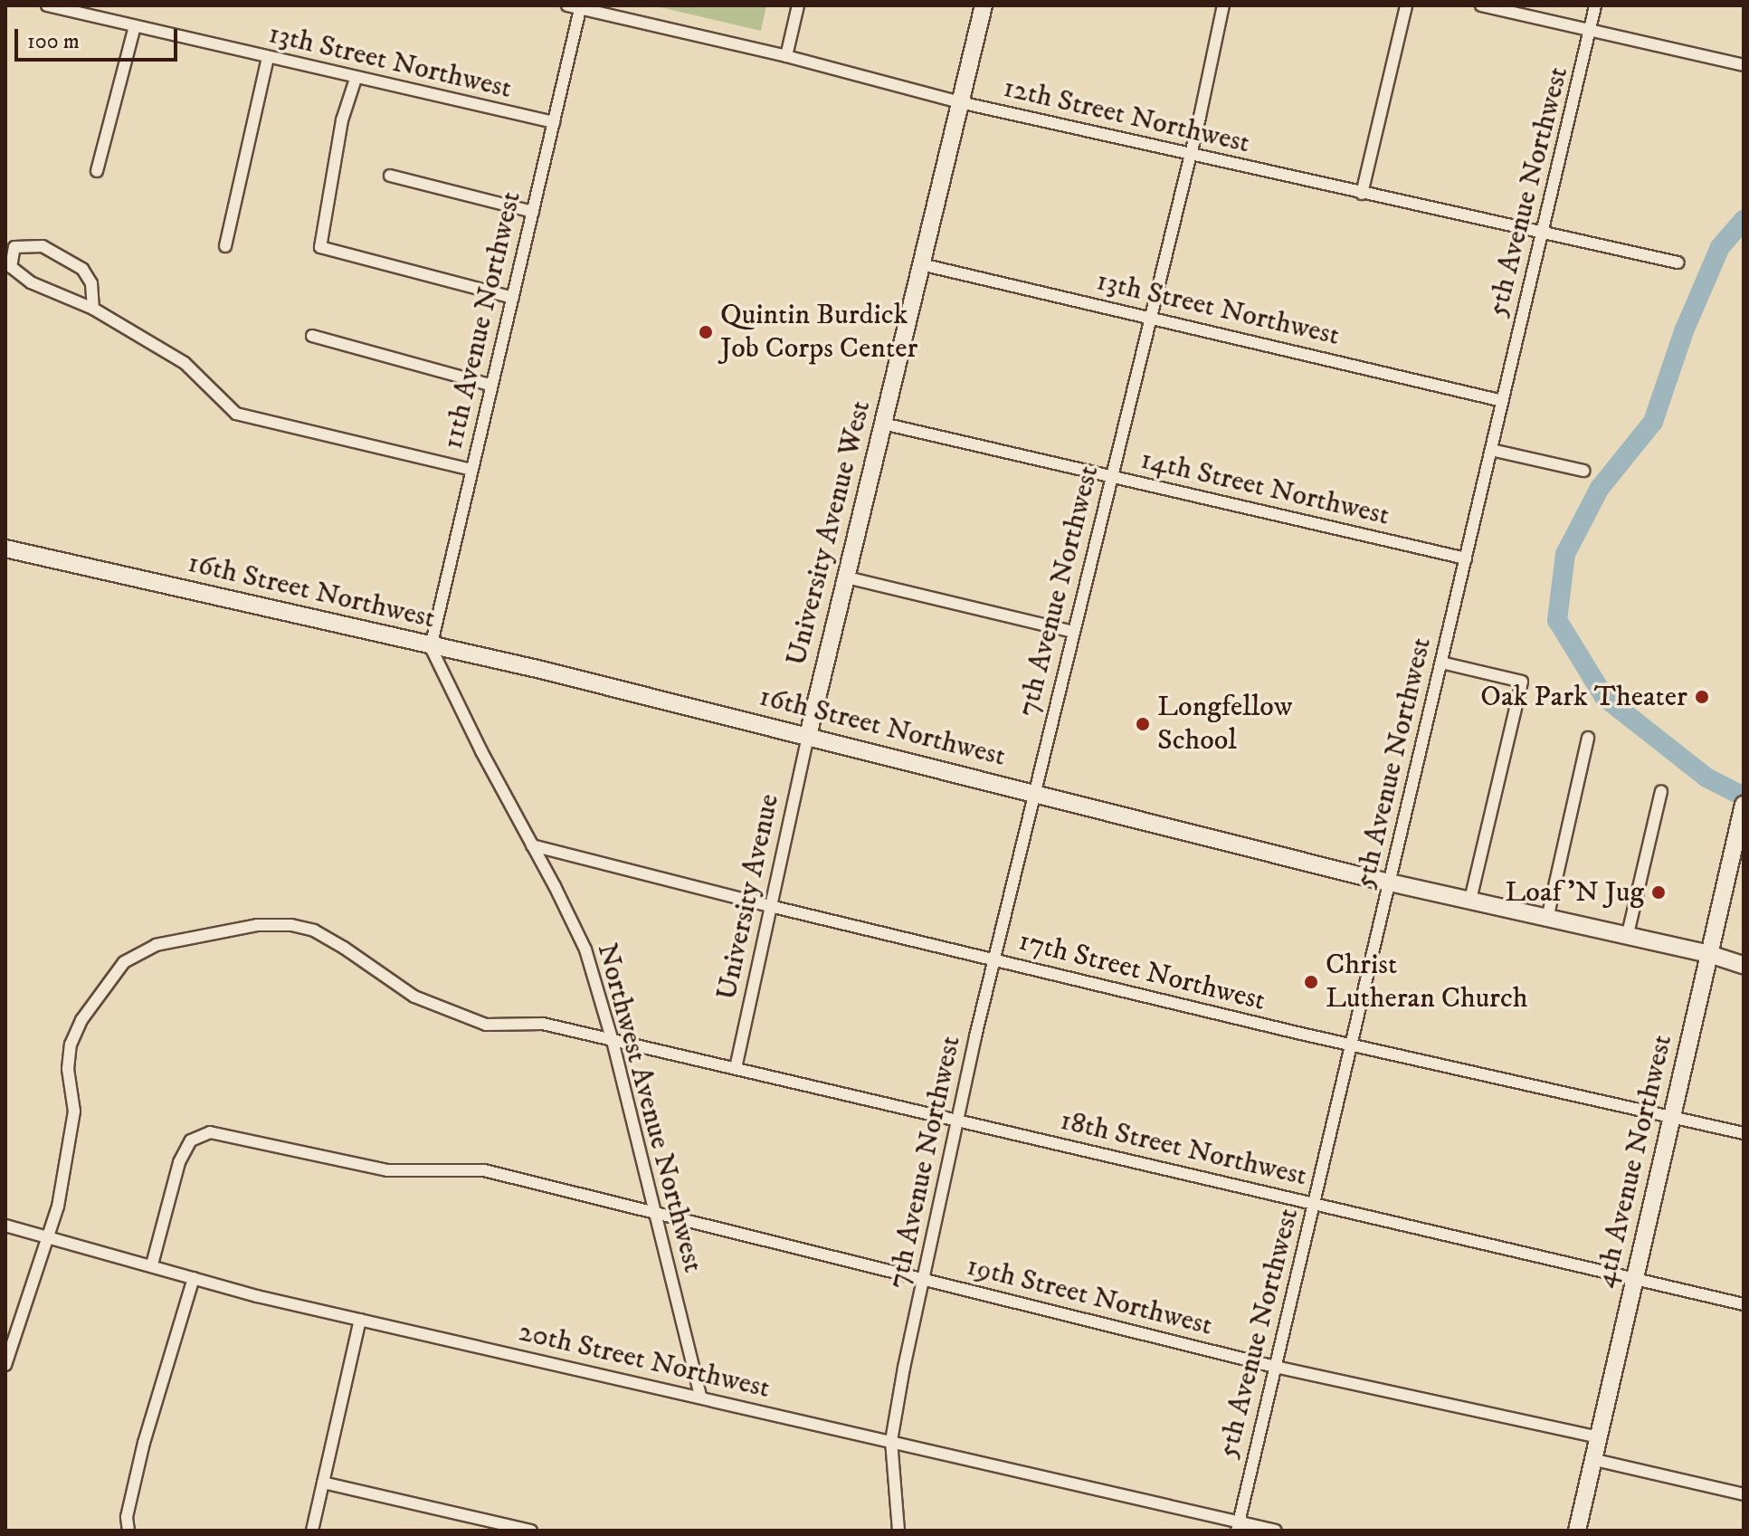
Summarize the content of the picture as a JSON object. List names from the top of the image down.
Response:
{
  "streets": {
    "street": [
      "13th Street Northwest",
      "12th Street Northwest",
      "5th Avenue Northwest",
      "11th Avenue Northwest",
      "14th Street Northwest",
      "University Avenue West",
      "16th Street Northwest",
      "7th Avenue Northwest",
      "University Avenue",
      "17th Street Northwest",
      "Northwest Avenue Northwest",
      "18th Street Northwest",
      "4th Avenue Northwest",
      "19th Street Northwest",
      "20th Street Northwest"
    ]
  },
  "crossings": [
    ["13th Street Northwest", "5th Avenue Northwest"],
    ["13th Street Northwest", "11th Avenue Northwest"],
    ["13th Street Northwest", "University Avenue West"],
    ["13th Street Northwest", "7th Avenue Northwest"],
    ["12th Street Northwest", "5th Avenue Northwest"],
    ["12th Street Northwest", "11th Avenue Northwest"],
    ["12th Street Northwest", "University Avenue West"],
    ["12th Street Northwest", "7th Avenue Northwest"],
    ["5th Avenue Northwest", "14th Street Northwest"],
    ["5th Avenue Northwest", "16th Street Northwest"],
    ["5th Avenue Northwest", "17th Street Northwest"],
    ["5th Avenue Northwest", "18th Street Northwest"],
    ["5th Avenue Northwest", "19th Street Northwest"],
    ["5th Avenue Northwest", "20th Street Northwest"],
    ["11th Avenue Northwest", "16th Street Northwest"],
    ["11th Avenue Northwest", "Northwest Avenue Northwest"],
    ["14th Street Northwest", "University Avenue West"],
    ["14th Street Northwest", "7th Avenue Northwest"],
    ["University Avenue West", "16th Street Northwest"],
    ["University Avenue West", "University Avenue"],
    ["16th Street Northwest", "7th Avenue Northwest"],
    ["16th Street Northwest", "University Avenue"],
    ["16th Street Northwest", "Northwest Avenue Northwest"],
    ["16th Street Northwest", "4th Avenue Northwest"],
    ["7th Avenue Northwest", "17th Street Northwest"],
    ["7th Avenue Northwest", "18th Street Northwest"],
    ["7th Avenue Northwest", "19th Street Northwest"],
    ["7th Avenue Northwest", "20th Street Northwest"],
    ["University Avenue", "17th Street Northwest"],
    ["University Avenue", "18th Street Northwest"],
    ["17th Street Northwest", "Northwest Avenue Northwest"],
    ["17th Street Northwest", "4th Avenue Northwest"],
    ["Northwest Avenue Northwest", "18th Street Northwest"],
    ["Northwest Avenue Northwest", "19th Street Northwest"],
    ["Northwest Avenue Northwest", "20th Street Northwest"],
    ["18th Street Northwest", "4th Avenue Northwest"],
    ["18th Street Northwest", "20th Street Northwest"],
    ["4th Avenue Northwest", "19th Street Northwest"],
    ["19th Street Northwest", "20th Street Northwest"]
  ],
  "places": [
    "Quintin Burdick Job Corps Center",
    "Oak Park Theater",
    "Longfellow School",
    "Loaf 'N Jug",
    "Christ Lutheran Church"
  ],
  "scale_bar": "100 m"
}
